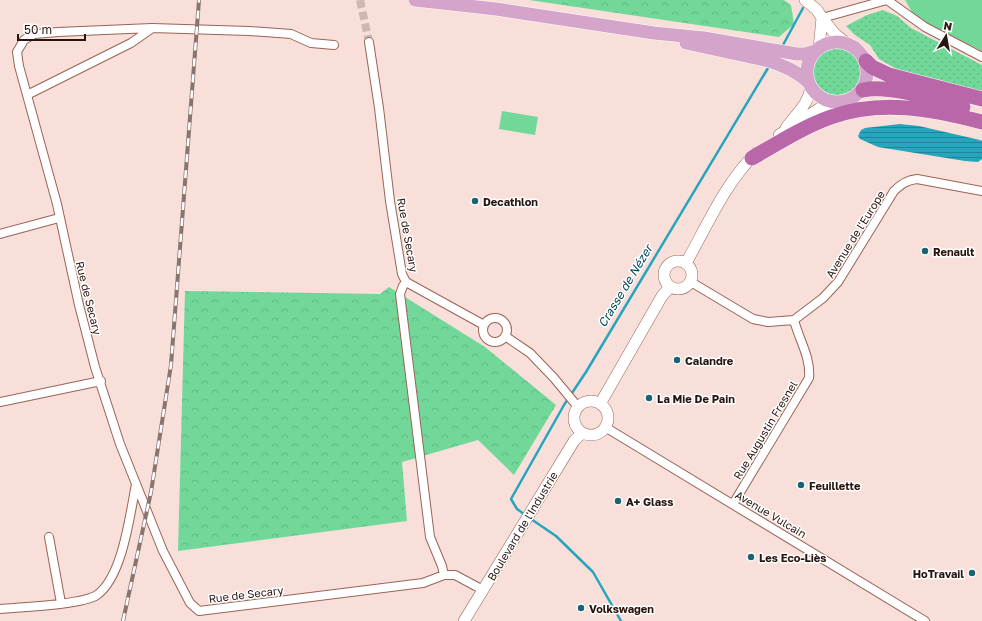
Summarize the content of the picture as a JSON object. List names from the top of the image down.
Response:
{
  "streets": {
    "street": [
      "Avenue de l'Europe",
      "Rue de Secary",
      "Rue Augustin Fresnel",
      "Avenue Vulcain",
      "Boulevard de l'Industrie"
    ]
  },
  "crossings": [
    ["Avenue de l'Europe", "Rue Augustin Fresnel"],
    ["Rue Augustin Fresnel", "Avenue Vulcain"],
    ["Avenue Vulcain", "Boulevard de l'Industrie"]
  ],
  "water": ["Crasse de Nézer"],
  "places": [
    "Decathlon",
    "Renault",
    "Calandre",
    "La Mie De Pain",
    "Feuillette",
    "A+ Glass",
    "Les Eco-Liès",
    "HoTravail",
    "Volkswagen"
  ],
  "scale_bar": "50 m",
  "north": "top"
}
